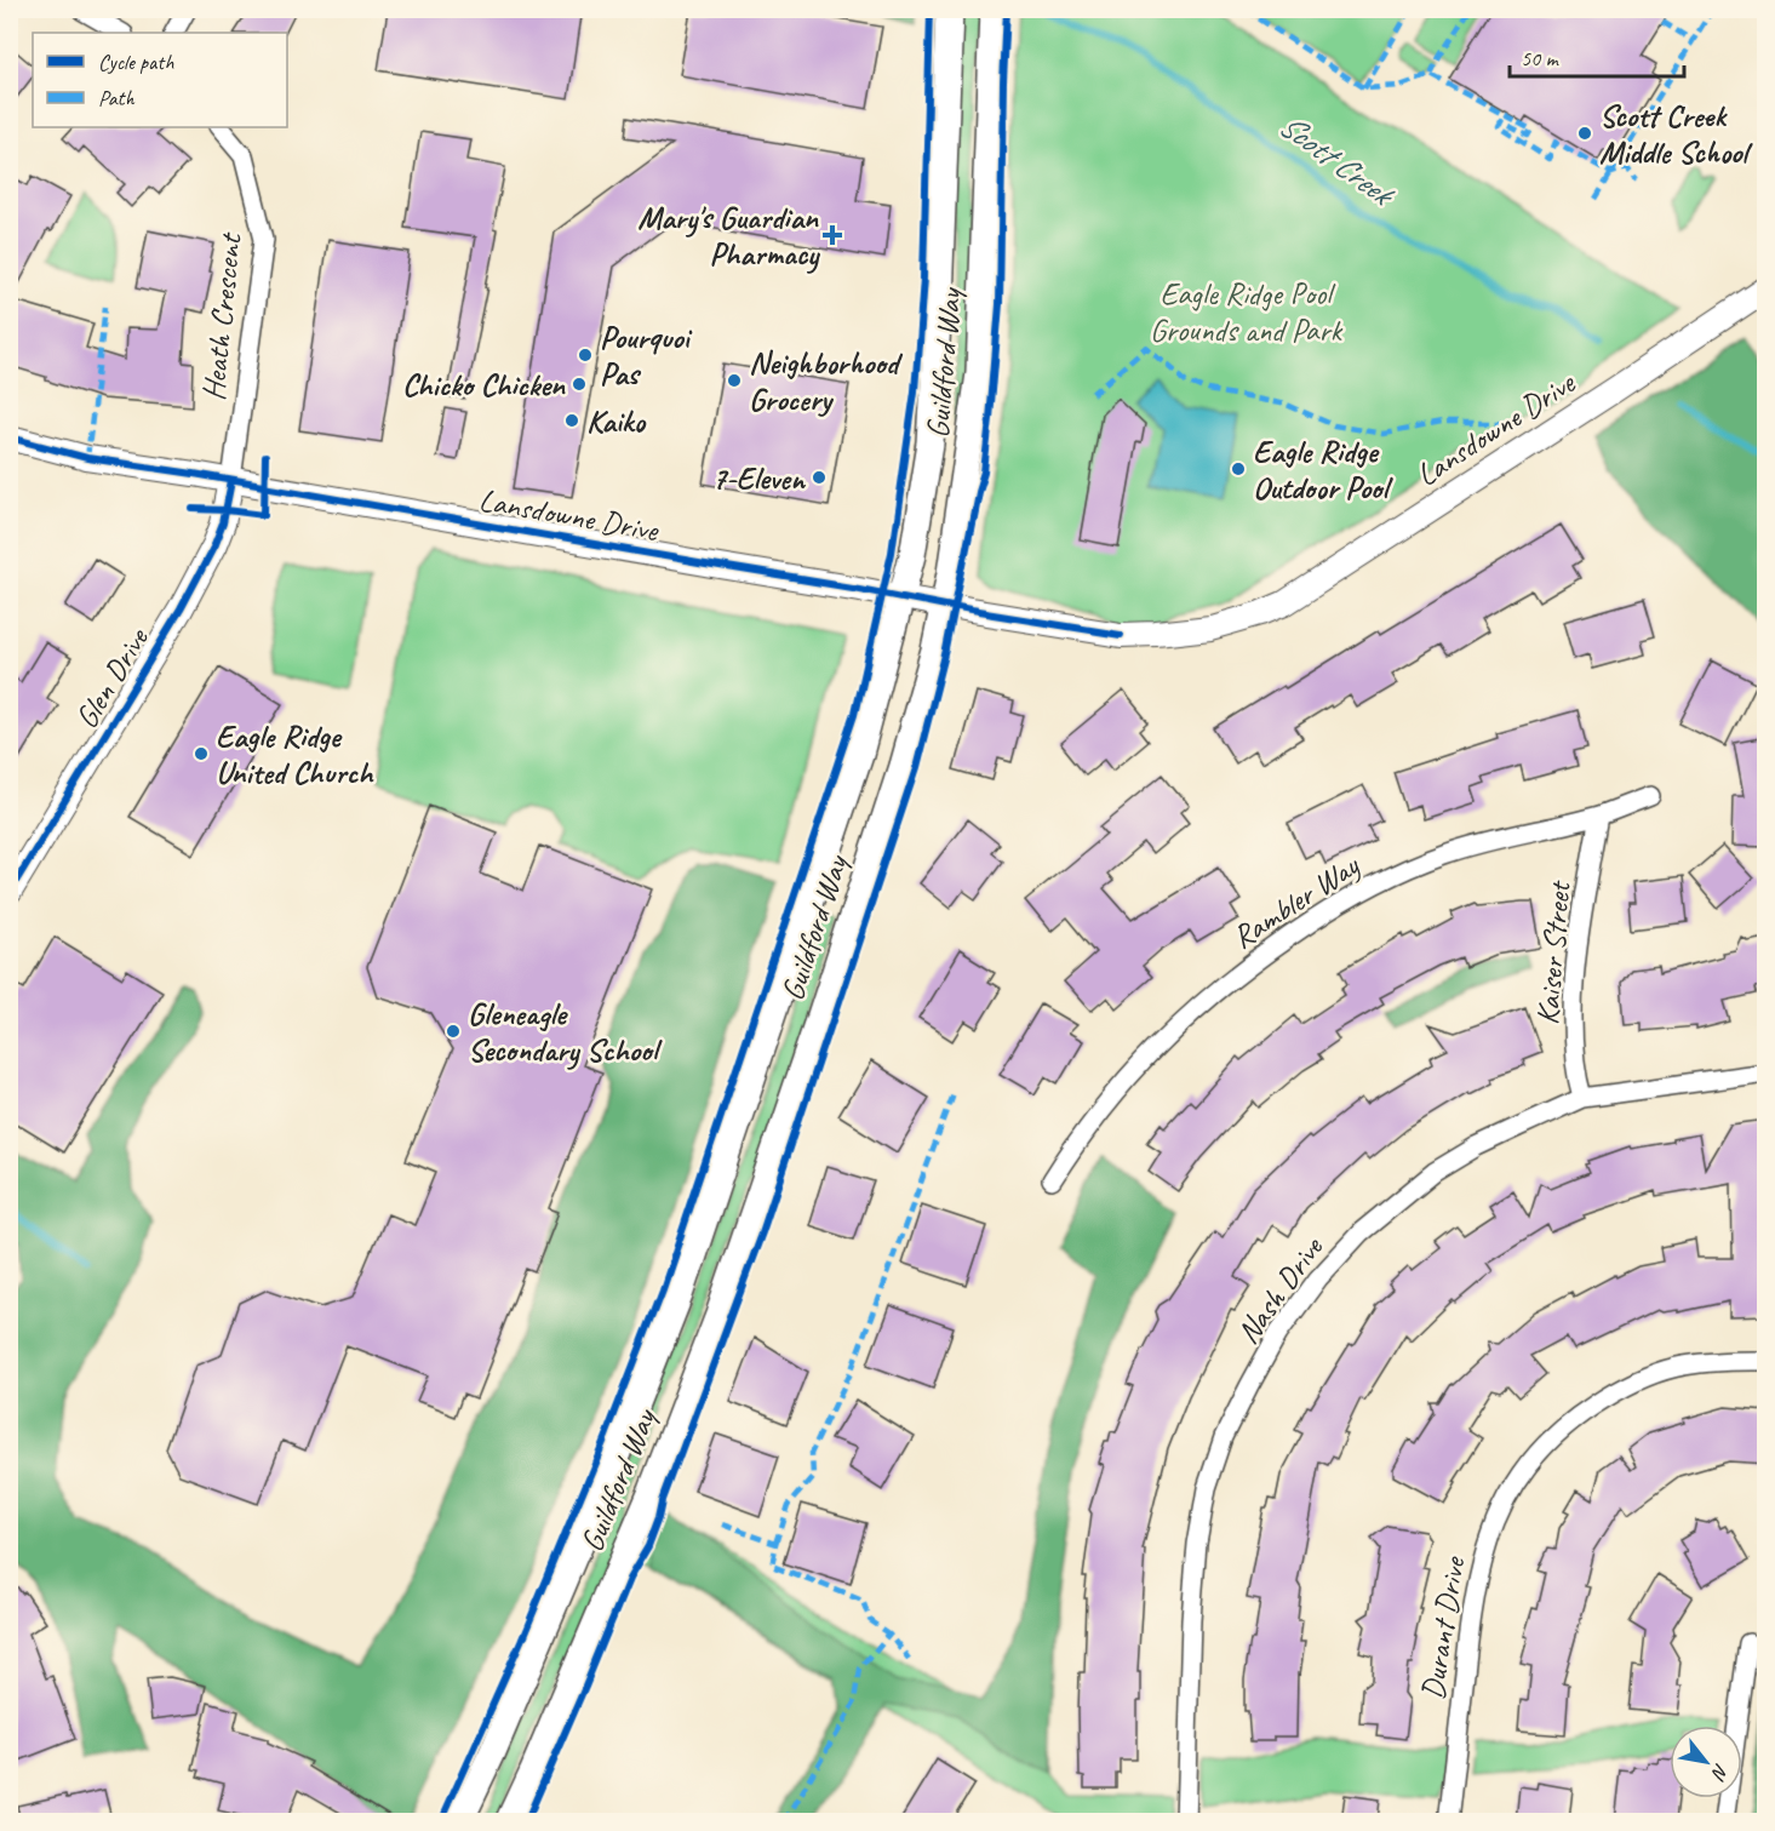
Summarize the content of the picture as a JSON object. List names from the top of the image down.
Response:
{
  "streets": {
    "main road": ["Guildford Way"],
    "street": [
      "Heath Crescent",
      "Lansdowne Drive",
      "Glen Drive",
      "Rambler Way",
      "Kaiser Street",
      "Nash Drive",
      "Durant Drive"
    ]
  },
  "crossings": [
    ["Heath Crescent", "Lansdowne Drive"],
    ["Heath Crescent", "Glen Drive"],
    ["Guildford Way", "Lansdowne Drive"],
    ["Lansdowne Drive", "Glen Drive"],
    ["Rambler Way", "Kaiser Street"],
    ["Kaiser Street", "Nash Drive"]
  ],
  "water": ["Scott Creek"],
  "parks": ["Eagle Ridge Pool Grounds and Park"],
  "places": {
    "other": [
      "Scott Creek Middle School",
      "Pourquoi Pas",
      "Neighborhood Grocery",
      "Chicko Chicken",
      "Kaiko",
      "Eagle Ridge Outdoor Pool",
      "7-Eleven",
      "Eagle Ridge United Church",
      "Gleneagle Secondary School"
    ],
    "health": ["Mary's Guardian Pharmacy"]
  },
  "legend": ["Cycle path", "Path"],
  "scale_bar": "50 m",
  "north": "bottom right"
}
